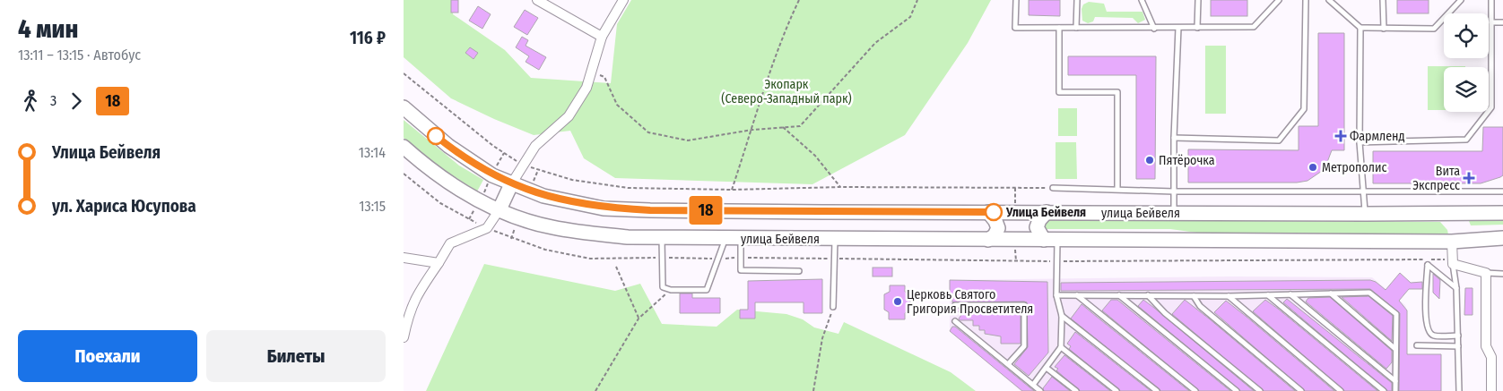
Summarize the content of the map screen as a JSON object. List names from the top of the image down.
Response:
{
  "streets": {
    "main road": ["улица Бейвеля"]
  },
  "parks": ["Экопарк (Северо-Западный парк)"],
  "places": {
    "health": ["Фармленд", "Вита Экспресс"],
    "other": [
      "Пятёрочка",
      "Метрополис",
      "Улица Бейвеля",
      "Церковь Святого Григория Просветителя"
    ]
  },
  "lines": ["bus line 18"],
  "page": {
    "heading": ["4 мин", "13:11 – 13:15 · Автобус", "116 ₽"],
    "on_map": "18",
    "legs": ["3", "18"],
    "list": [
      {
        "name": "Улица Бейвеля",
        "value": "13:14"
      },
      {
        "name": "ул. Хариса Юсупова",
        "value": "13:15"
      }
    ],
    "buttons": ["Поехали", "Билеты"]
  }
}
